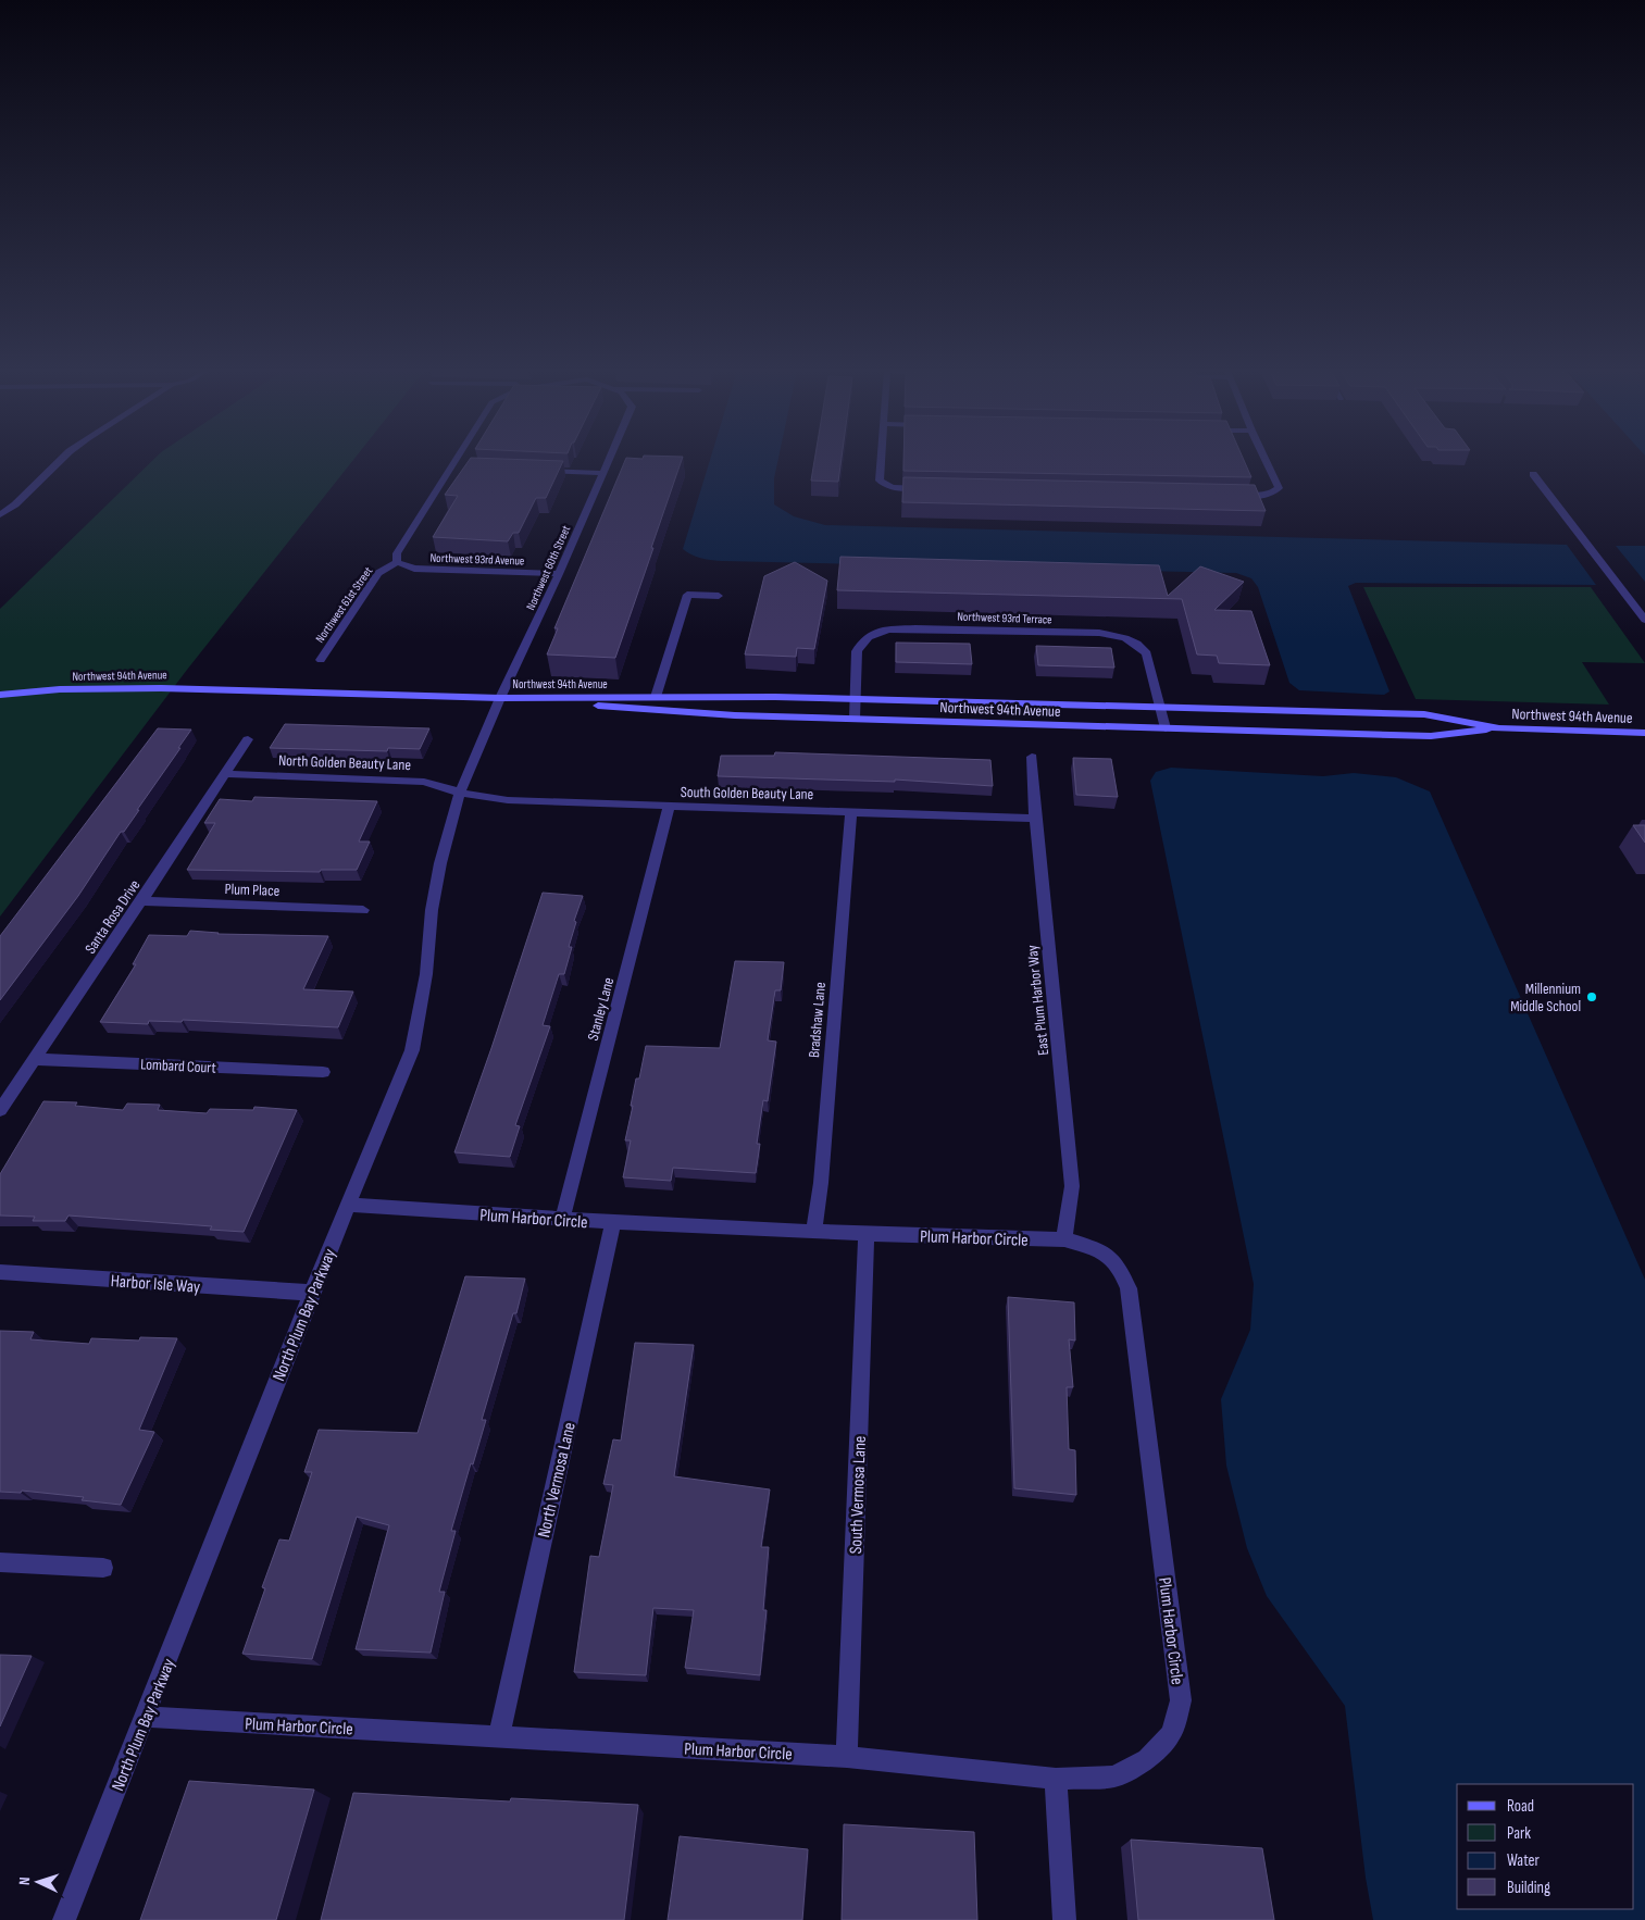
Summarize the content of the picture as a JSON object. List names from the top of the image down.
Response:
{
  "streets": {
    "street": [
      "Northwest 93rd Avenue",
      "Northwest 60th Street",
      "Northwest 61st Street",
      "Northwest 93rd Terrace",
      "Northwest 94th Avenue",
      "North Golden Beauty Lane",
      "South Golden Beauty Lane",
      "Plum Place",
      "Santa Rosa Drive",
      "East Plum Harbor Way",
      "Stanley Lane",
      "Bradshaw Lane",
      "Lombard Court",
      "Plum Harbor Circle",
      "Harbor Isle Way",
      "North Plum Bay Parkway",
      "North Vermosa Lane",
      "South Vermosa Lane"
    ]
  },
  "crossings": [
    ["Northwest 93rd Avenue", "Northwest 60th Street"],
    ["Northwest 93rd Avenue", "Northwest 61st Street"],
    ["Northwest 60th Street", "Northwest 94th Avenue"],
    ["Northwest 60th Street", "North Plum Bay Parkway"],
    ["Northwest 93rd Terrace", "Northwest 94th Avenue"],
    ["Northwest 94th Avenue", "North Plum Bay Parkway"],
    ["North Golden Beauty Lane", "South Golden Beauty Lane"],
    ["North Golden Beauty Lane", "Santa Rosa Drive"],
    ["North Golden Beauty Lane", "North Plum Bay Parkway"],
    ["South Golden Beauty Lane", "East Plum Harbor Way"],
    ["South Golden Beauty Lane", "Stanley Lane"],
    ["South Golden Beauty Lane", "Bradshaw Lane"],
    ["South Golden Beauty Lane", "North Plum Bay Parkway"],
    ["Plum Place", "Santa Rosa Drive"],
    ["Santa Rosa Drive", "Lombard Court"],
    ["East Plum Harbor Way", "Plum Harbor Circle"],
    ["Stanley Lane", "Plum Harbor Circle"],
    ["Bradshaw Lane", "Plum Harbor Circle"],
    ["Plum Harbor Circle", "North Plum Bay Parkway"],
    ["Plum Harbor Circle", "North Vermosa Lane"],
    ["Plum Harbor Circle", "South Vermosa Lane"],
    ["Harbor Isle Way", "North Plum Bay Parkway"]
  ],
  "places": ["Millennium Middle School"],
  "legend": [
    "Road",
    "Park",
    "Water",
    "Building"
  ],
  "north": "left"
}
